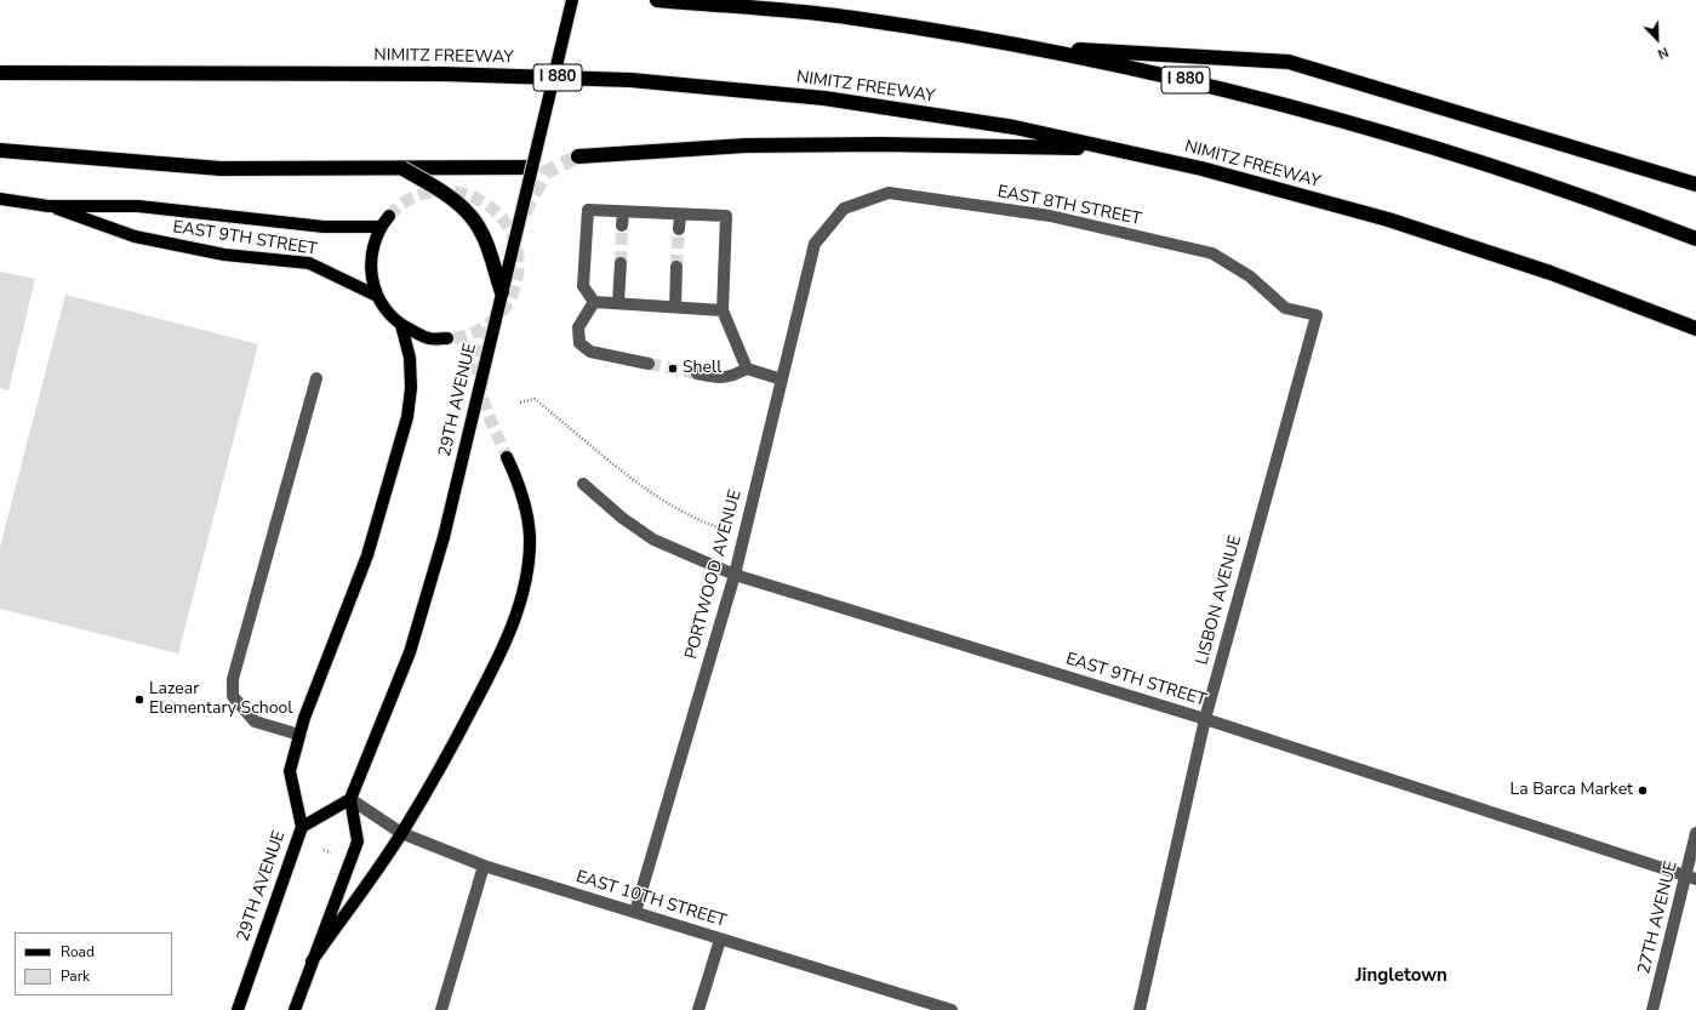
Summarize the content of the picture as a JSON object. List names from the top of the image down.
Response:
{
  "streets": {
    "highway": ["NIMITZ FREEWAY", "I 880"],
    "main road": ["EAST 9TH STREET", "29TH AVENUE"],
    "street": [
      "EAST 8TH STREET",
      "PORTWOOD AVENUE",
      "LISBON AVENUE",
      "EAST 10TH STREET",
      "27TH AVENUE"
    ]
  },
  "crossings": [
    ["EAST 8TH STREET", "PORTWOOD AVENUE"],
    ["EAST 8TH STREET", "LISBON AVENUE"],
    ["EAST 9TH STREET", "PORTWOOD AVENUE"],
    ["EAST 9TH STREET", "LISBON AVENUE"],
    ["EAST 9TH STREET", "27TH AVENUE"],
    ["29TH AVENUE", "EAST 10TH STREET"],
    ["PORTWOOD AVENUE", "EAST 10TH STREET"]
  ],
  "districts": ["Jingletown"],
  "places": ["Shell", "Lazear Elementary School", "La Barca Market"],
  "legend": ["Road", "Park"],
  "north": "bottom right"
}
